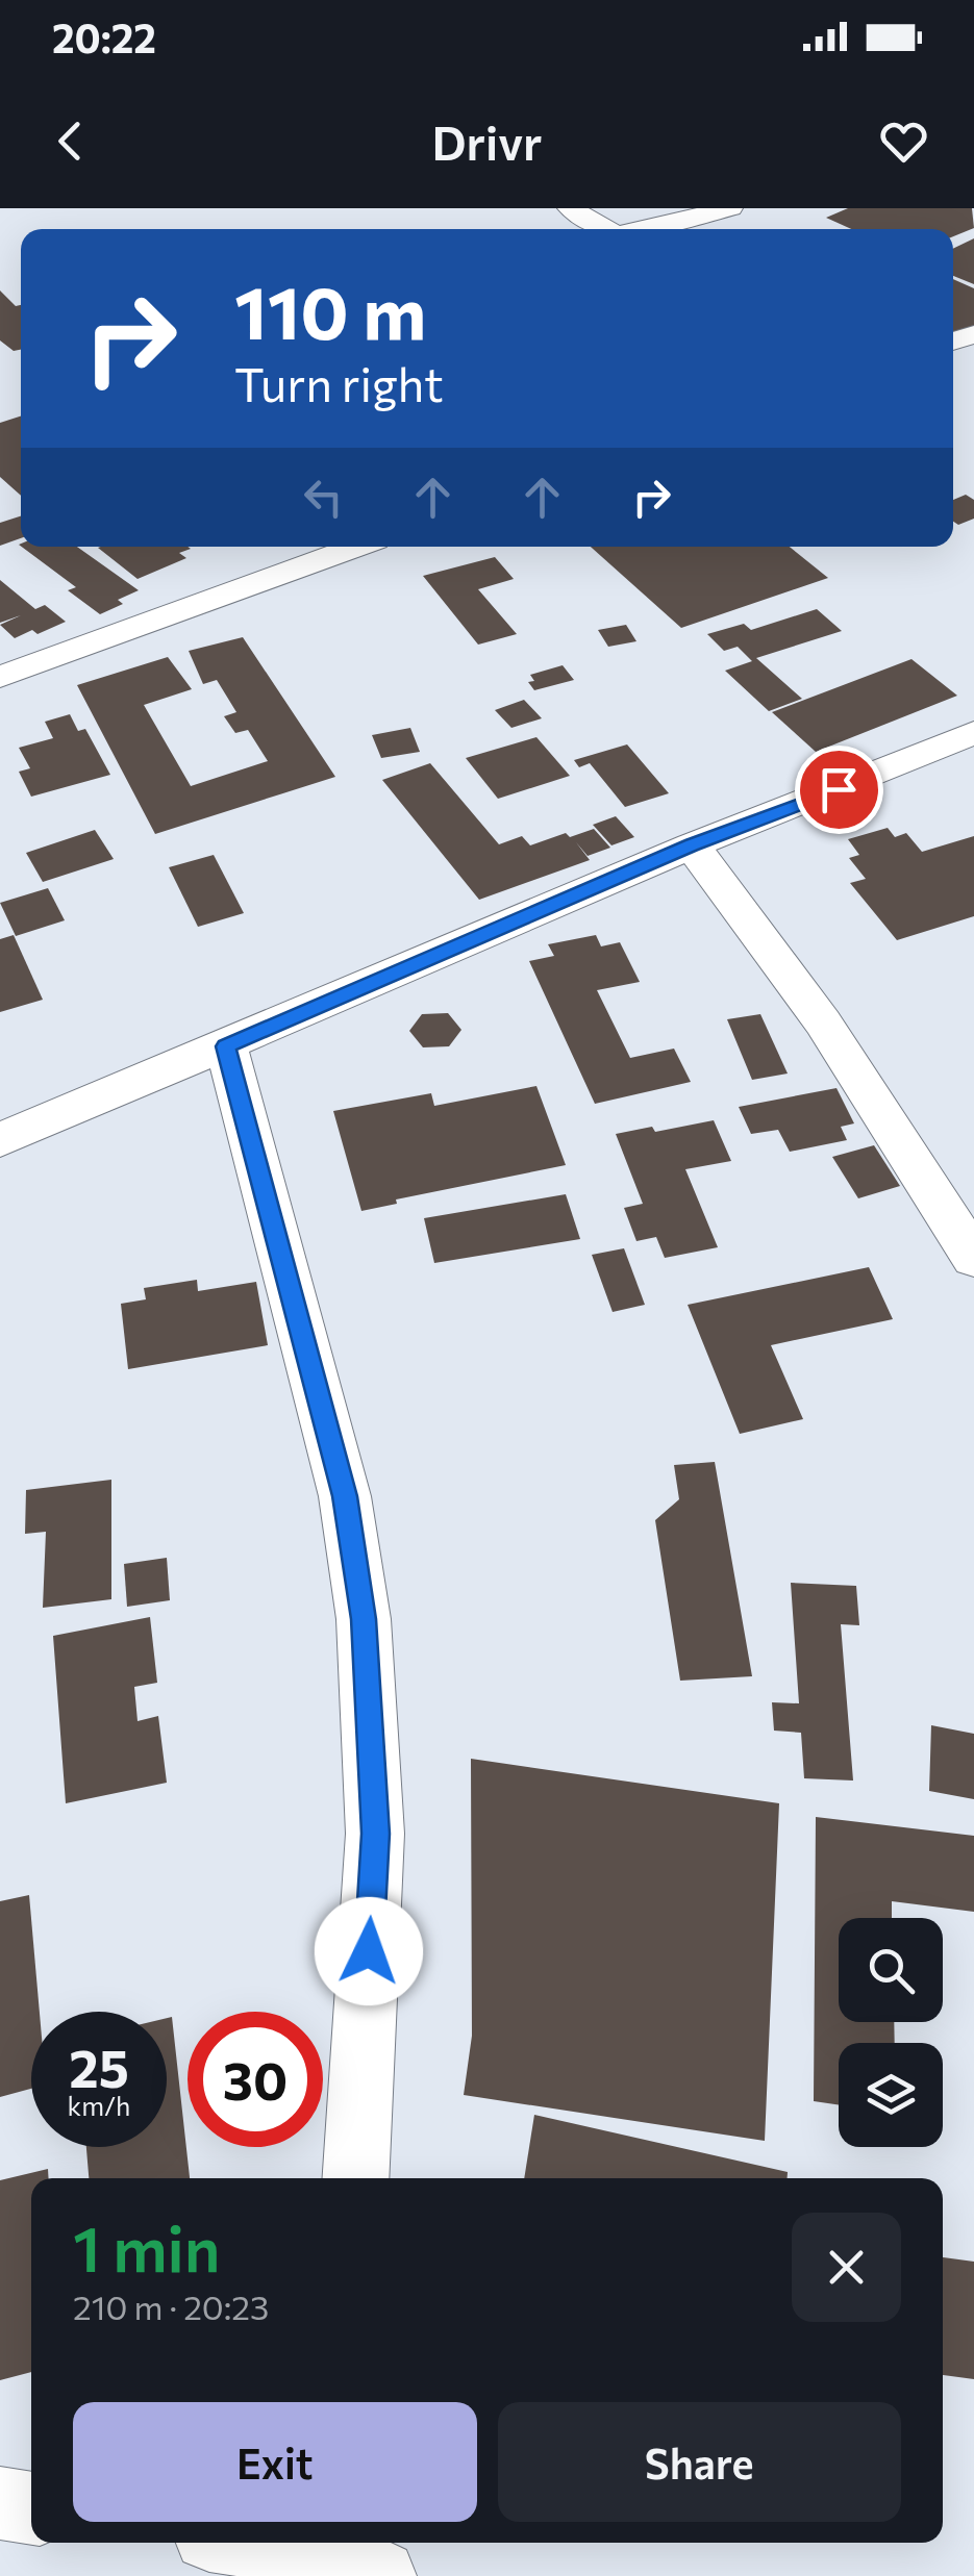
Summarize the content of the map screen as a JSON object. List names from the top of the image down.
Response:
{
  "page": {
    "status": "20:22",
    "header": "Drivr",
    "turn": ["110 m", "Turn right"],
    "speed": "25 km/h",
    "limit": "30",
    "heading": ["1 min", "210 m · 20:23"],
    "buttons": ["Exit", "Share"]
  }
}
